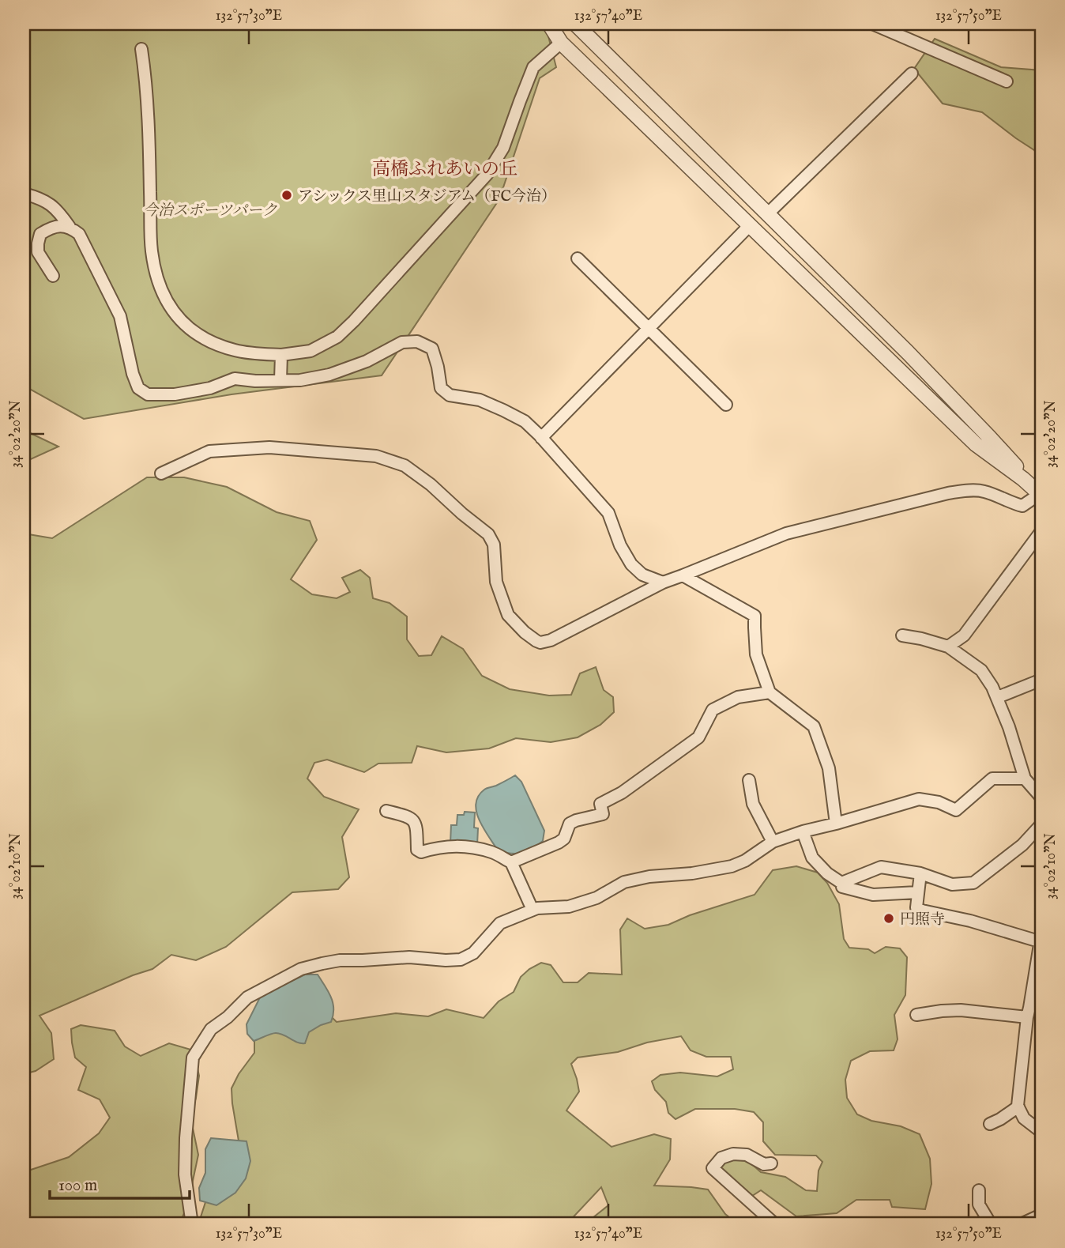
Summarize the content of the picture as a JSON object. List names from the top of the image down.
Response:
{
  "districts": ["高橋ふれあいの丘"],
  "parks": ["今治スポーツパーク"],
  "places": ["アシックス里山スタジアム（FC今治）", "円照寺"],
  "scale_bar": "100 m",
  "coordinates": [
    "132°57'30\"E",
    "132°57'40\"E",
    "132°57'50\"E",
    "34°02'20\"N",
    "34°02'10\"N"
  ]
}
